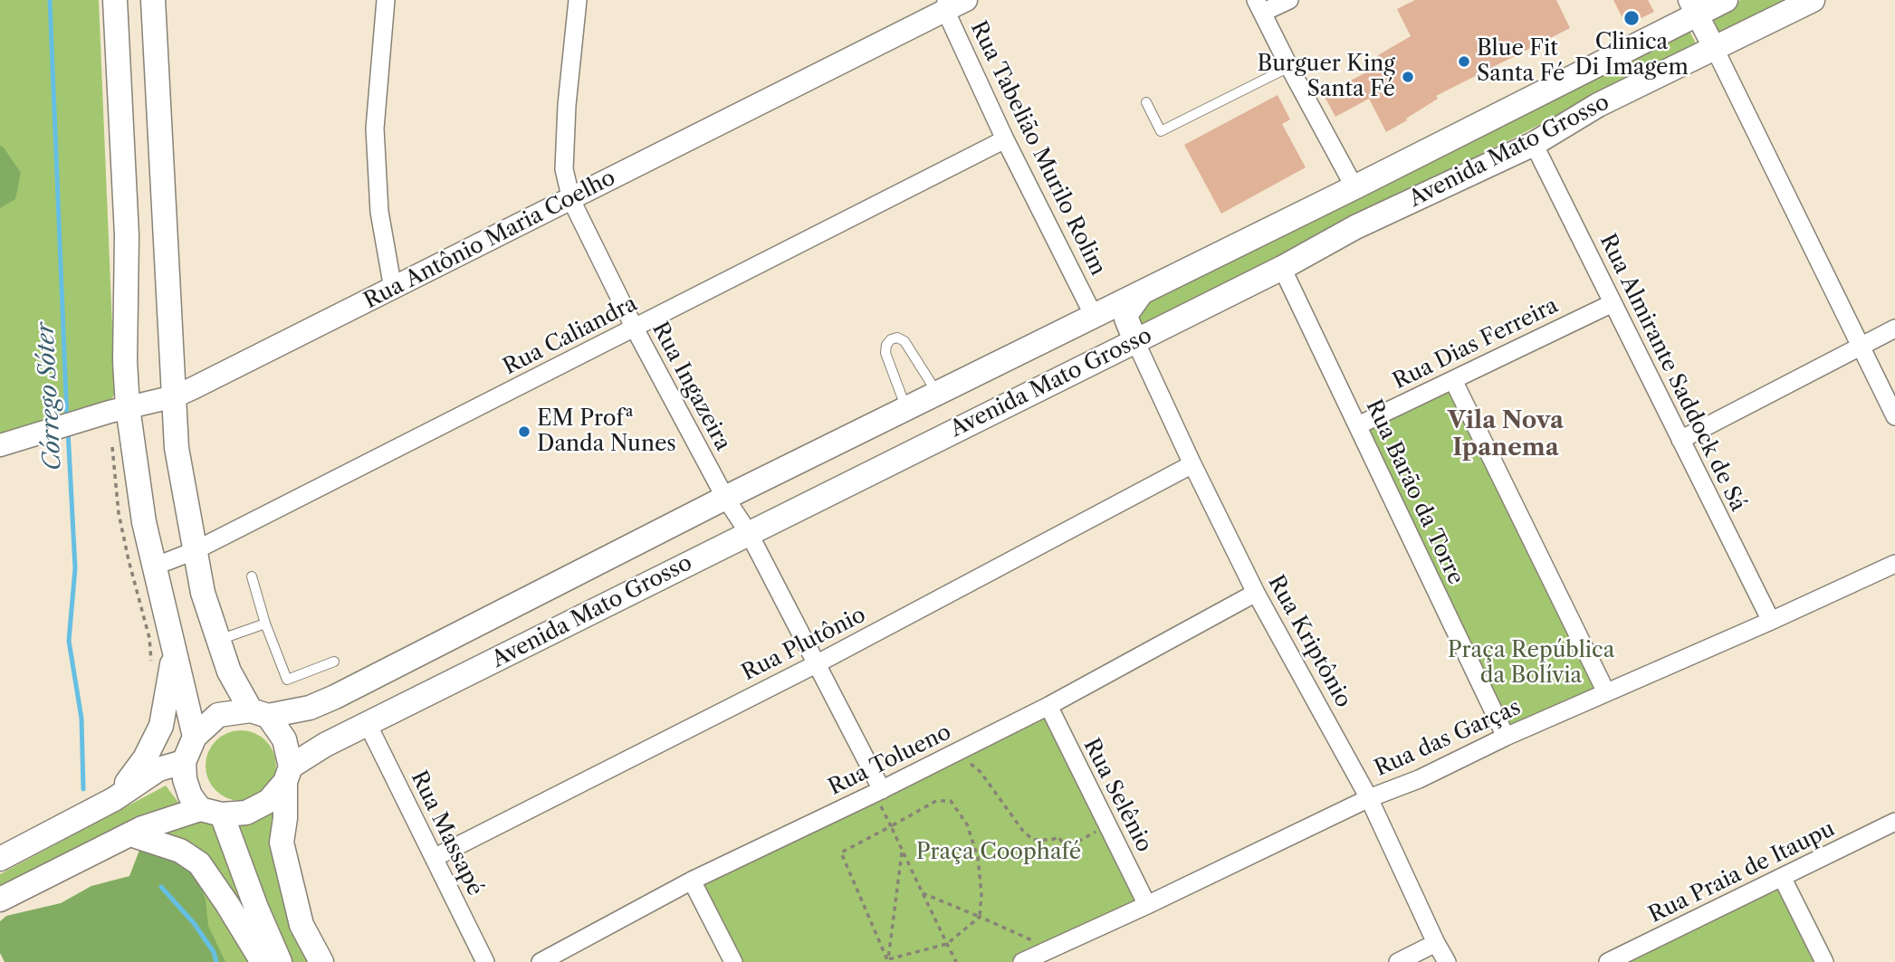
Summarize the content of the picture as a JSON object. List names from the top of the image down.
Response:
{
  "streets": {
    "main road": ["Avenida Mato Grosso"],
    "street": [
      "Rua Tabelião Murilo Rolim",
      "Rua Antônio Maria Coelho",
      "Rua Caliandra",
      "Rua Dias Ferreira",
      "Rua Almirante Saddock de Sá",
      "Rua Ingazeira",
      "Rua Barão da Torre",
      "Rua Kriptônio",
      "Rua Plutônio",
      "Rua das Garças",
      "Rua Tolueno",
      "Rua Selênio",
      "Rua Massapé",
      "Rua Praia de Itaupu"
    ]
  },
  "crossings": [
    ["Rua Tabelião Murilo Rolim", "Avenida Mato Grosso"],
    ["Rua Tabelião Murilo Rolim", "Rua Antônio Maria Coelho"],
    ["Rua Tabelião Murilo Rolim", "Rua Caliandra"],
    ["Avenida Mato Grosso", "Rua Almirante Saddock de Sá"],
    ["Avenida Mato Grosso", "Rua Ingazeira"],
    ["Avenida Mato Grosso", "Rua Barão da Torre"],
    ["Avenida Mato Grosso", "Rua Kriptônio"],
    ["Avenida Mato Grosso", "Rua Massapé"],
    ["Rua Antônio Maria Coelho", "Rua Ingazeira"],
    ["Rua Caliandra", "Rua Ingazeira"],
    ["Rua Dias Ferreira", "Rua Almirante Saddock de Sá"],
    ["Rua Dias Ferreira", "Rua Barão da Torre"],
    ["Rua Almirante Saddock de Sá", "Rua das Garças"],
    ["Rua Ingazeira", "Rua Plutônio"],
    ["Rua Ingazeira", "Rua Tolueno"],
    ["Rua Barão da Torre", "Rua das Garças"],
    ["Rua Kriptônio", "Rua Plutônio"],
    ["Rua Kriptônio", "Rua das Garças"],
    ["Rua Kriptônio", "Rua Tolueno"],
    ["Rua Plutônio", "Rua Massapé"],
    ["Rua das Garças", "Rua Selênio"],
    ["Rua Tolueno", "Rua Selênio"]
  ],
  "districts": ["Vila Nova Ipanema"],
  "water": ["Córrego Sóter"],
  "parks": ["Praça República da Bolívia", "Praça Coophafé"],
  "places": [
    "Clinica Di Imagem",
    "Blue Fit Santa Fé",
    "Burguer King Santa Fé",
    "EM Profª Danda Nunes"
  ]
}
